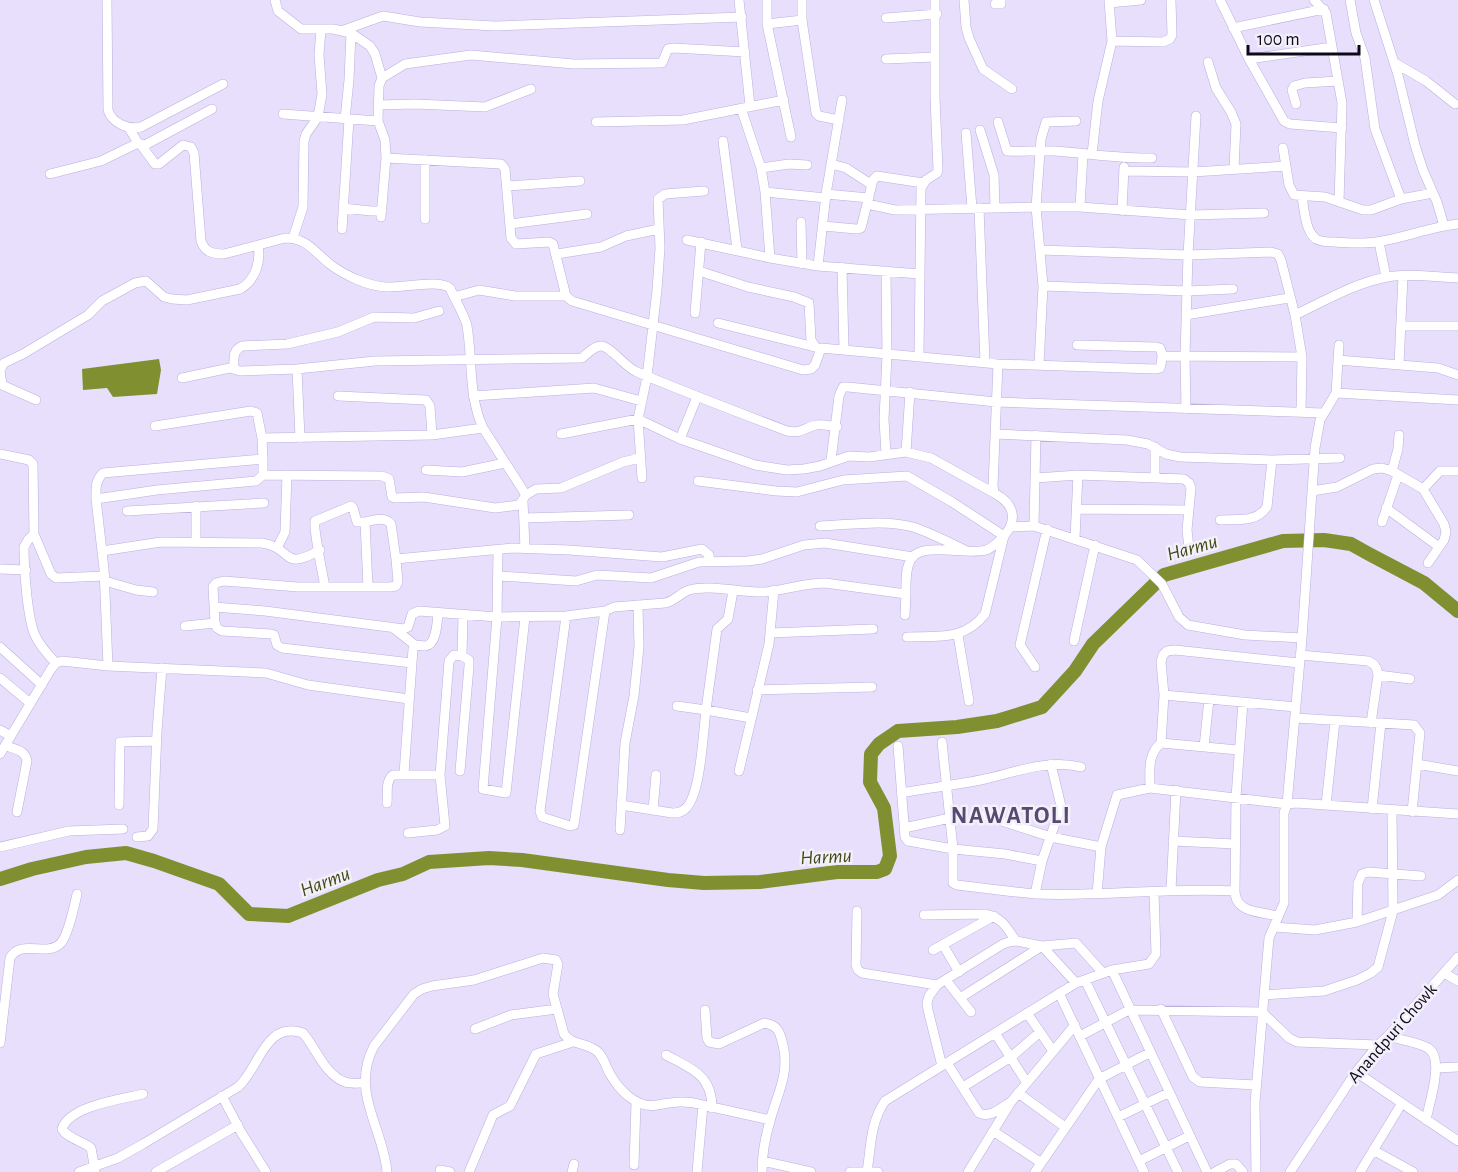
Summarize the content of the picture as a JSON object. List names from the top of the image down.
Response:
{
  "streets": {
    "street": ["Anandpuri Chowk"]
  },
  "districts": ["NAWATOLI"],
  "water": ["Harmu"],
  "scale_bar": "100 m"
}
